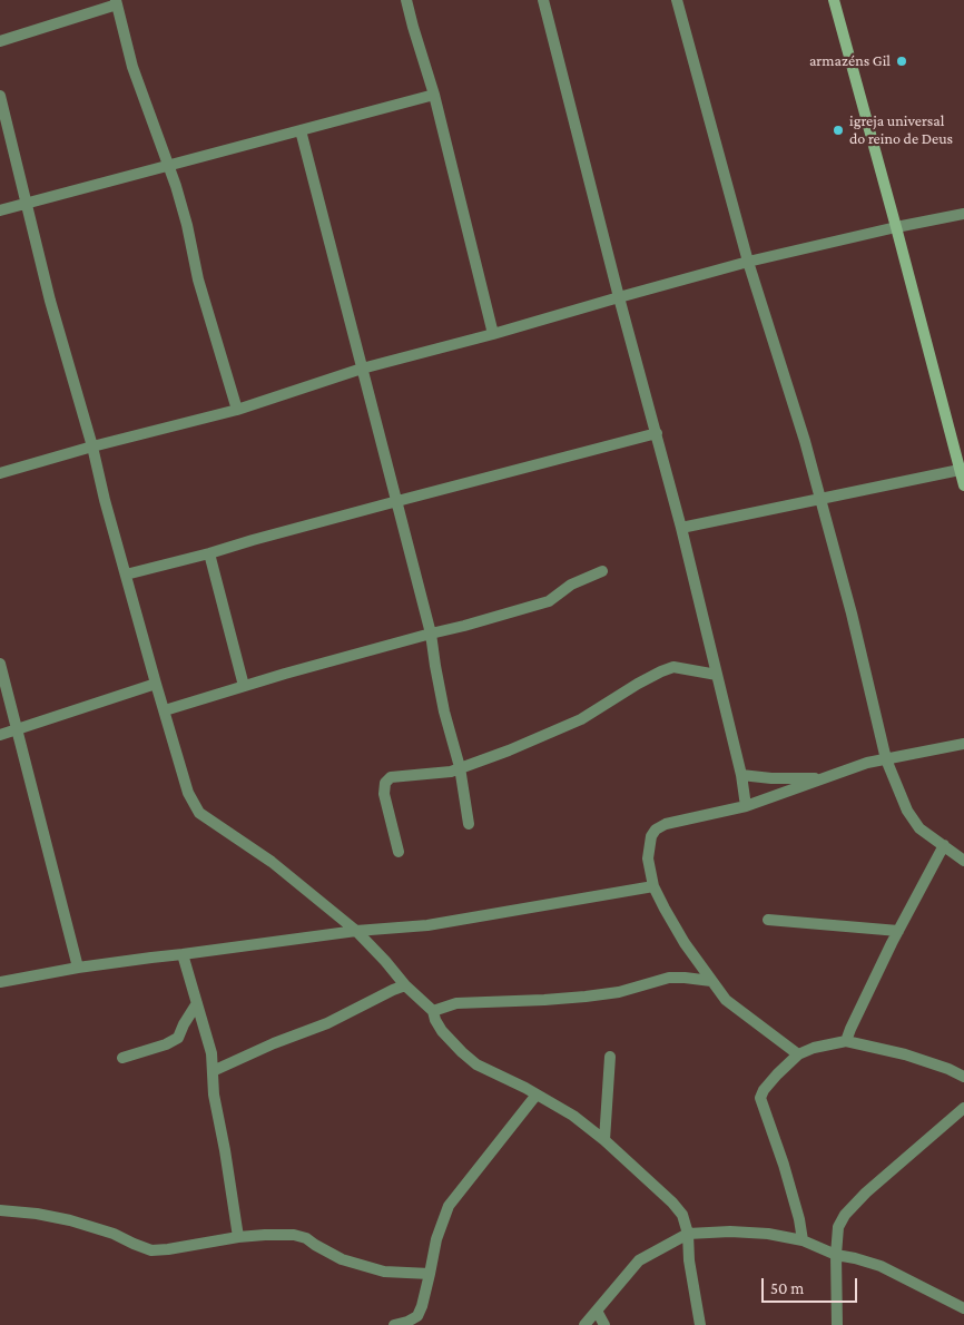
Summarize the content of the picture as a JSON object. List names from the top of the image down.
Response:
{
  "places": ["armazéns Gil", "igreja universal do reino de Deus"],
  "scale_bar": "50 m"
}
